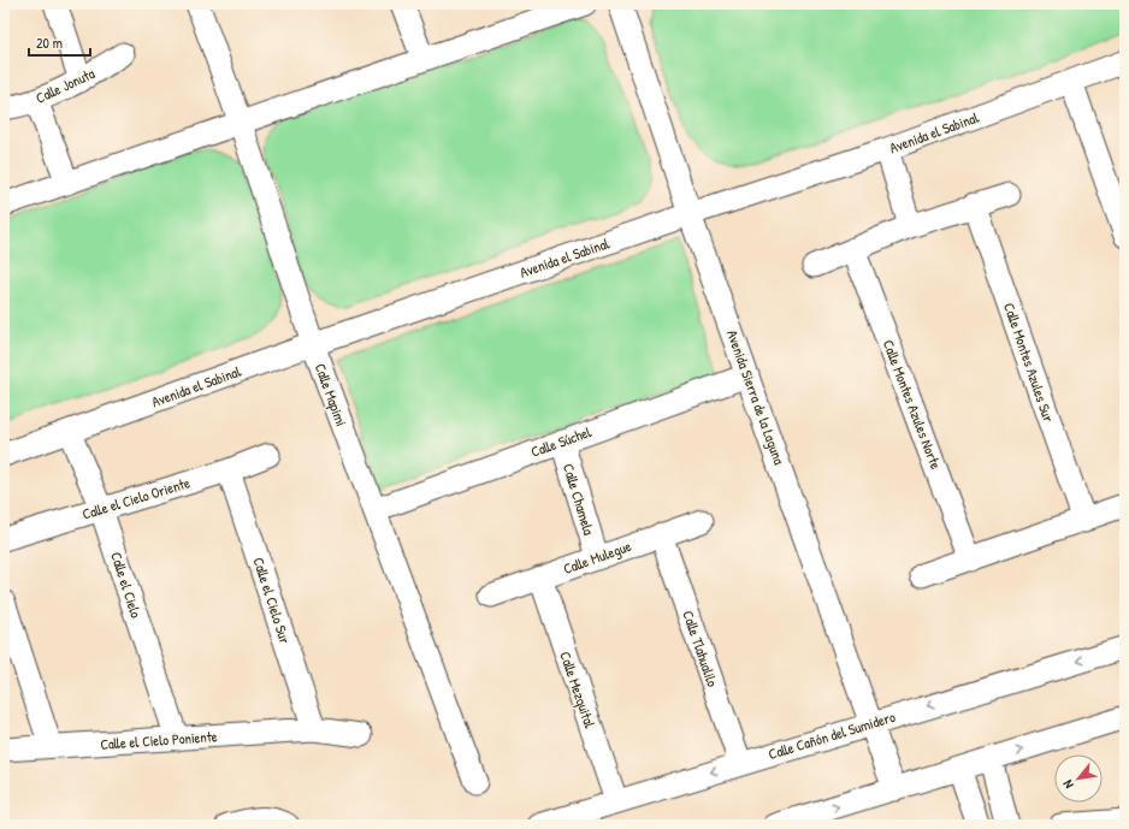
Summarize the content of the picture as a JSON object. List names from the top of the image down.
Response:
{
  "streets": {
    "street": [
      "Calle Jonuta",
      "Avenida el Sabinal",
      "Calle Montes Azules Sur",
      "Calle Mapimi",
      "Avenida Sierra de la Laguna",
      "Calle Montes Azules Norte",
      "Calle Súchel",
      "Calle el Cielo Oriente",
      "Calle Chamela",
      "Calle Mulegue",
      "Calle el Cielo",
      "Calle el Cielo Sur",
      "Calle Tlahualilo",
      "Calle Mezquital",
      "Calle Cañón del Sumidero",
      "Calle el Cielo Poniente"
    ]
  },
  "crossings": [
    ["Avenida el Sabinal", "Calle Mapimi"],
    ["Avenida el Sabinal", "Avenida Sierra de la Laguna"],
    ["Avenida el Sabinal", "Calle el Cielo"],
    ["Calle Mapimi", "Calle Súchel"],
    ["Avenida Sierra de la Laguna", "Calle Súchel"],
    ["Avenida Sierra de la Laguna", "Calle Cañón del Sumidero"],
    ["Calle Súchel", "Calle Chamela"],
    ["Calle el Cielo Oriente", "Calle el Cielo"],
    ["Calle el Cielo Oriente", "Calle el Cielo Sur"],
    ["Calle Chamela", "Calle Mulegue"],
    ["Calle Mulegue", "Calle Tlahualilo"],
    ["Calle Mulegue", "Calle Mezquital"],
    ["Calle el Cielo", "Calle el Cielo Poniente"],
    ["Calle el Cielo Sur", "Calle el Cielo Poniente"],
    ["Calle Tlahualilo", "Calle Cañón del Sumidero"],
    ["Calle Mezquital", "Calle Cañón del Sumidero"]
  ],
  "scale_bar": "20 m",
  "north": "bottom left"
}
